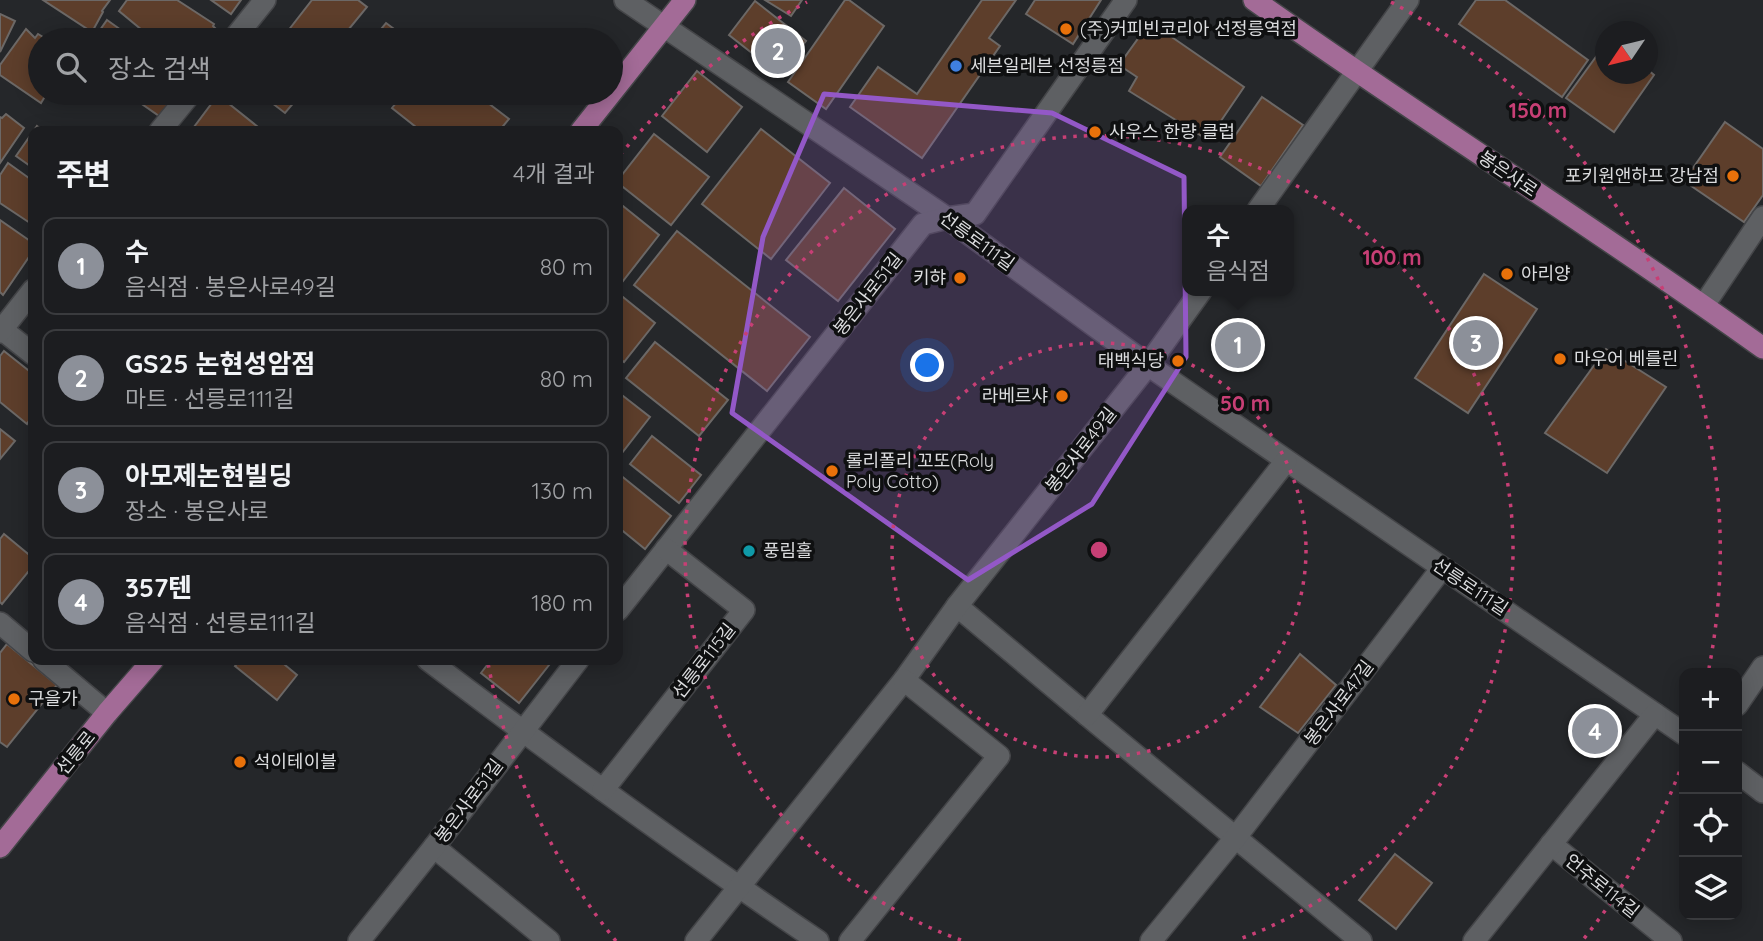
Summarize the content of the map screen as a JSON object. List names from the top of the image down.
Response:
{
  "streets": {
    "main road": ["봉은사로", "선릉로"],
    "street": [
      "선릉로111길",
      "봉은사로51길",
      "봉은사로49길",
      "선릉로115길",
      "봉은사로47길",
      "언주로114길"
    ]
  },
  "crossings": [
    ["선릉로111길", "봉은사로51길"],
    ["선릉로111길", "봉은사로49길"],
    ["선릉로111길", "봉은사로47길"],
    ["봉은사로51길", "선릉로115길"]
  ],
  "places": [
    "(주)커피빈코리아 선정릉역점",
    "세븐일레븐 선정릉점",
    "사우스 한량 클럽",
    "포키원앤하프 강남점",
    "아리양",
    "키햐",
    "마우어 베를린",
    "태백식당",
    "라베르샤",
    "롤리폴리 꼬또(Roly Poly Cotto)",
    "풍림홀",
    "구을가",
    "석이테이블"
  ],
  "north": "bottom left",
  "page": {
    "pins": [
      "2",
      "3",
      "1",
      "4"
    ],
    "search": "장소 검색",
    "heading": ["주변", "4개 결과"],
    "popup": ["수", "음식점"],
    "list": [
      {
        "mark": "1",
        "name": "수",
        "note": "음식점 · 봉은사로49길",
        "value": "80 m"
      },
      {
        "mark": "2",
        "name": "GS25 논현성암점",
        "note": "마트 · 선릉로111길",
        "value": "80 m"
      },
      {
        "mark": "3",
        "name": "아모제논현빌딩",
        "note": "장소 · 봉은사로",
        "value": "130 m"
      },
      {
        "mark": "4",
        "name": "357텐",
        "note": "음식점 · 선릉로111길",
        "value": "180 m"
      }
    ],
    "map_buttons": ["+", "−"]
  },
  "rings": ["150 m", "100 m", "50 m"]
}
